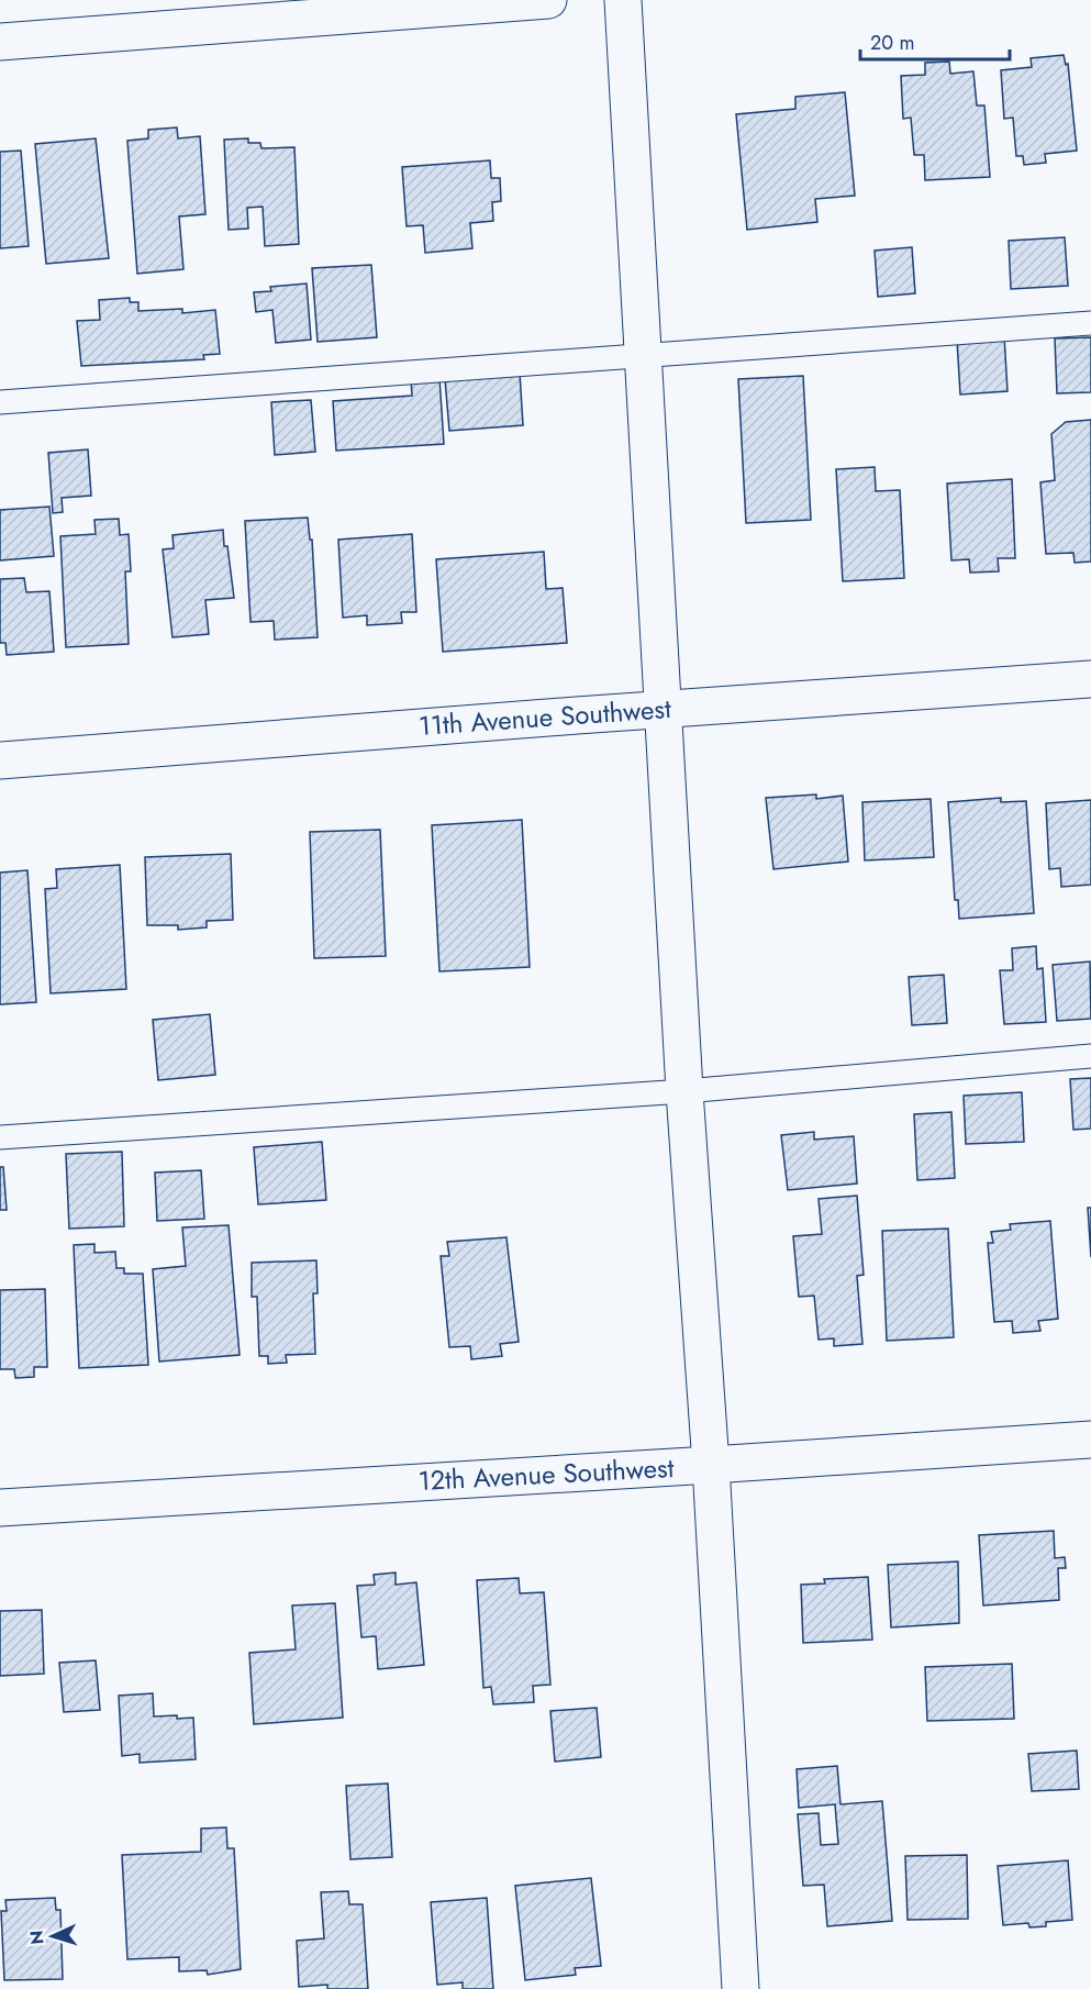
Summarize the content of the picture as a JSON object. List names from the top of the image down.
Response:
{
  "streets": {
    "street": ["11th Avenue Southwest", "12th Avenue Southwest"]
  },
  "scale_bar": "20 m",
  "north": "left"
}
